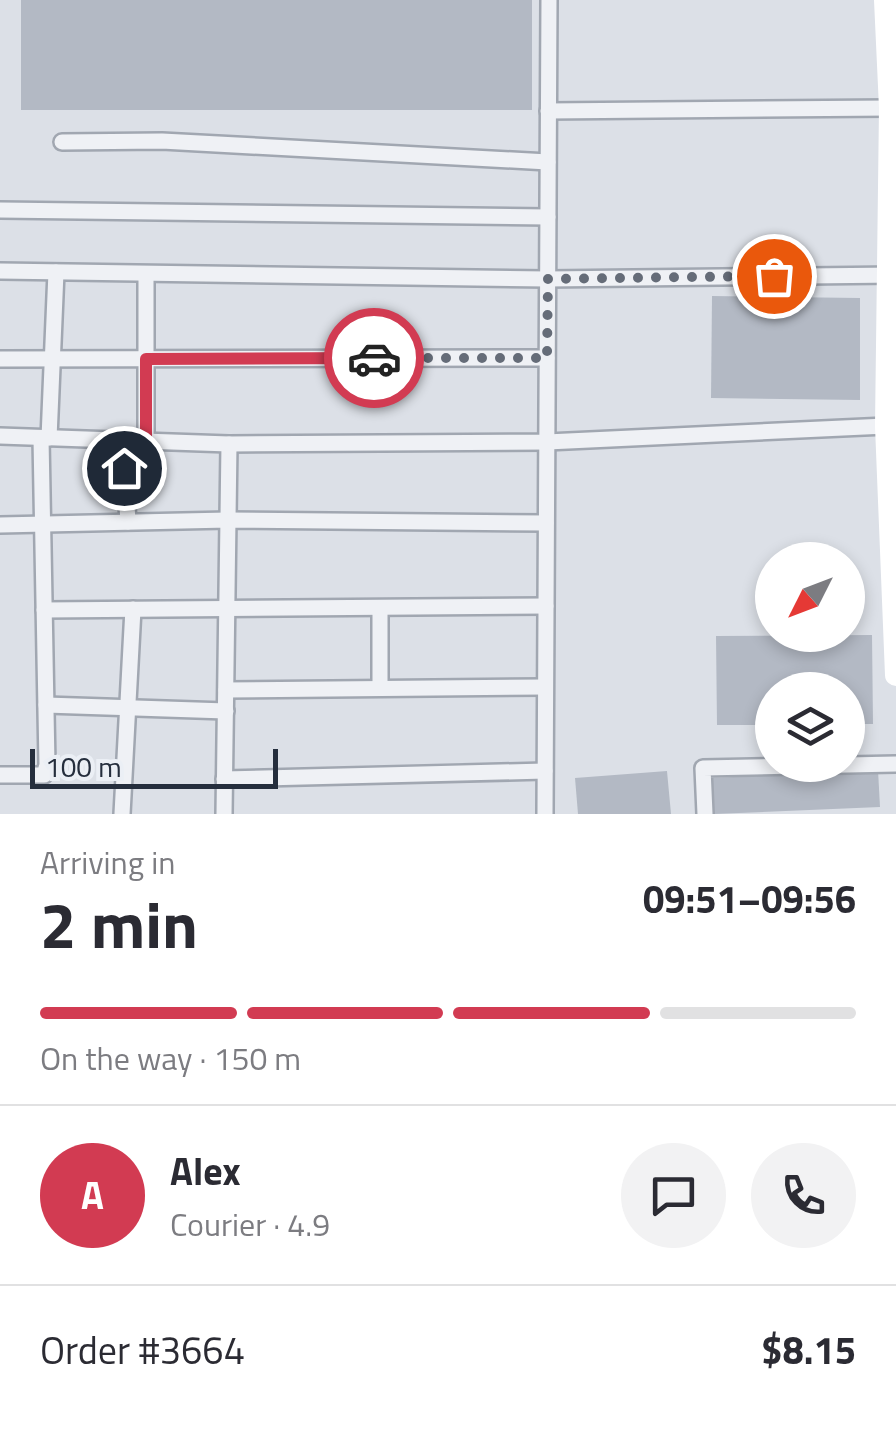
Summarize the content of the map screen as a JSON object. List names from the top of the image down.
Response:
{
  "scale_bar": "100 m",
  "north": "bottom left",
  "page": {
    "scale": "100 m",
    "heading": ["2 min", "Arriving in", "09:51–09:56"],
    "panel": [
      "Alex",
      "Courier · 4.9",
      "Order #3664",
      "$8.15"
    ],
    "bar": "On the way · 150 m",
    "round": "A"
  }
}
